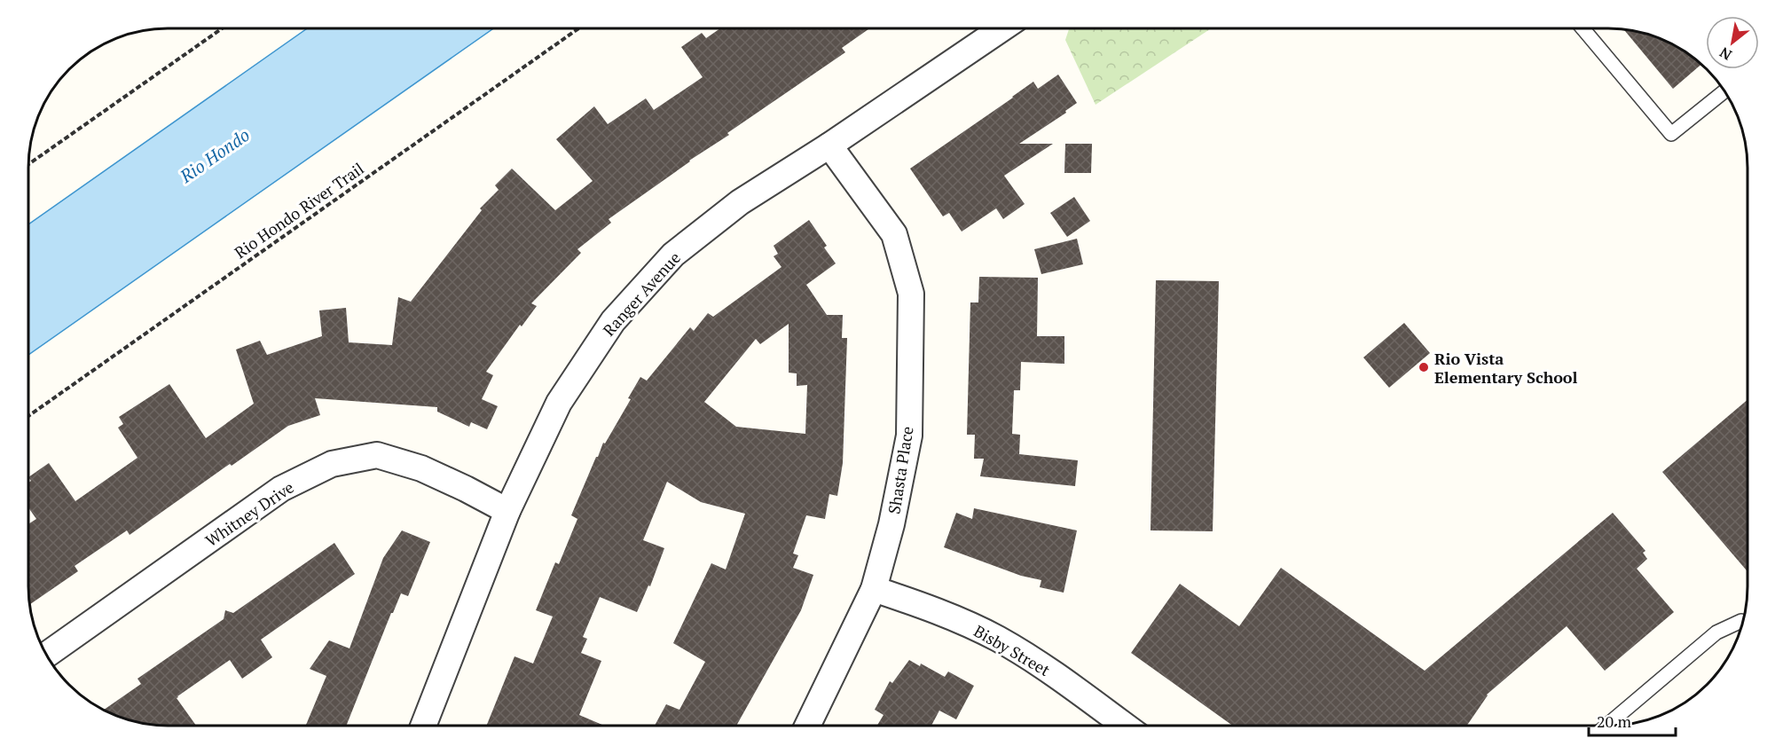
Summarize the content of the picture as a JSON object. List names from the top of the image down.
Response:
{
  "streets": {
    "street": [
      "Ranger Avenue",
      "Shasta Place",
      "Whitney Drive",
      "Bisby Street"
    ],
    "path": ["Rio Hondo River Trail"]
  },
  "crossings": [
    ["Ranger Avenue", "Shasta Place"],
    ["Ranger Avenue", "Whitney Drive"],
    ["Shasta Place", "Bisby Street"]
  ],
  "water": ["Rio Hondo"],
  "places": ["Rio Vista Elementary School"],
  "scale_bar": "20 m",
  "north": "bottom left"
}
